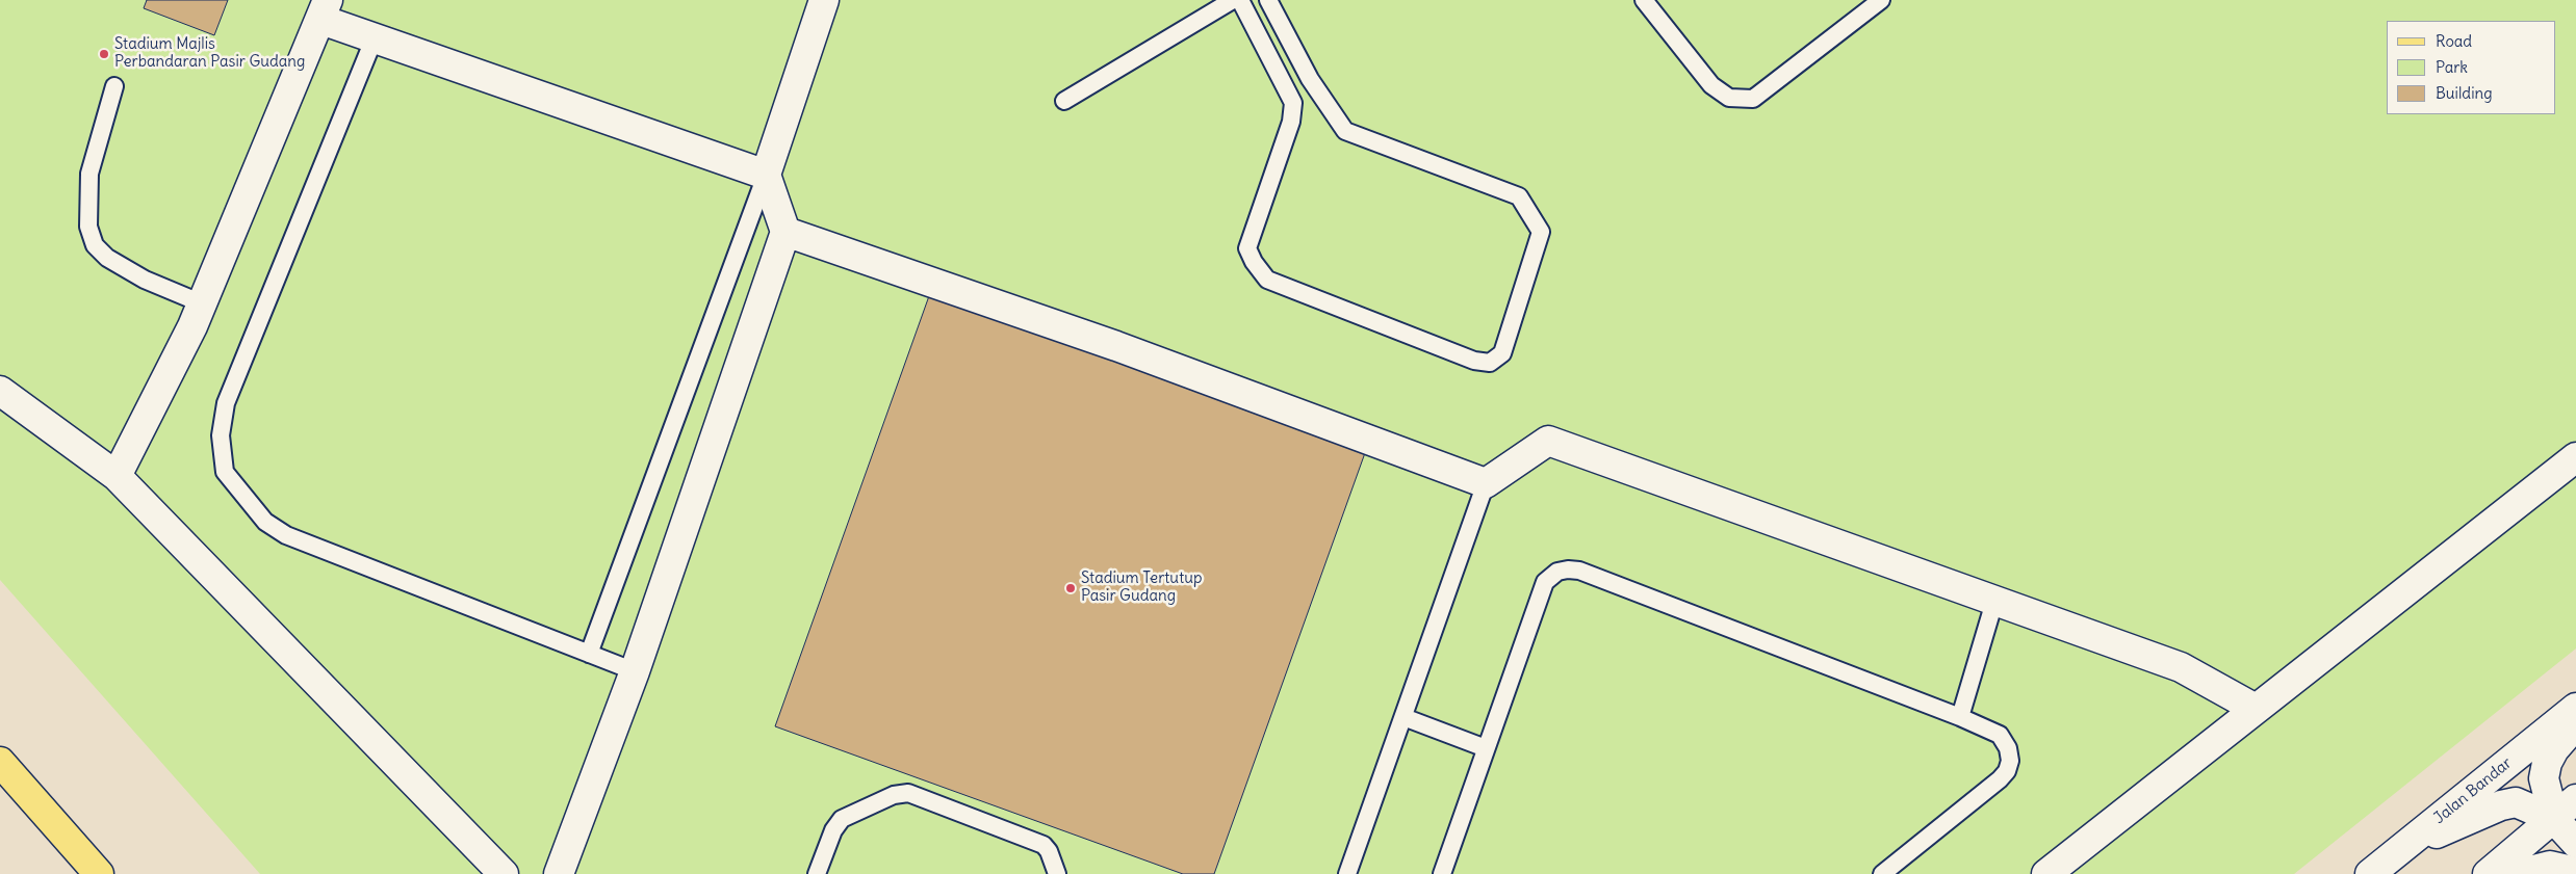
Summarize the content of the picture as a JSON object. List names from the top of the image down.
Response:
{
  "streets": {
    "street": ["Jalan Bandar"]
  },
  "places": ["Stadium Majlis Perbandaran Pasir Gudang", "Stadium Tertutup Pasir Gudang"],
  "legend": ["Road", "Park", "Building"]
}
